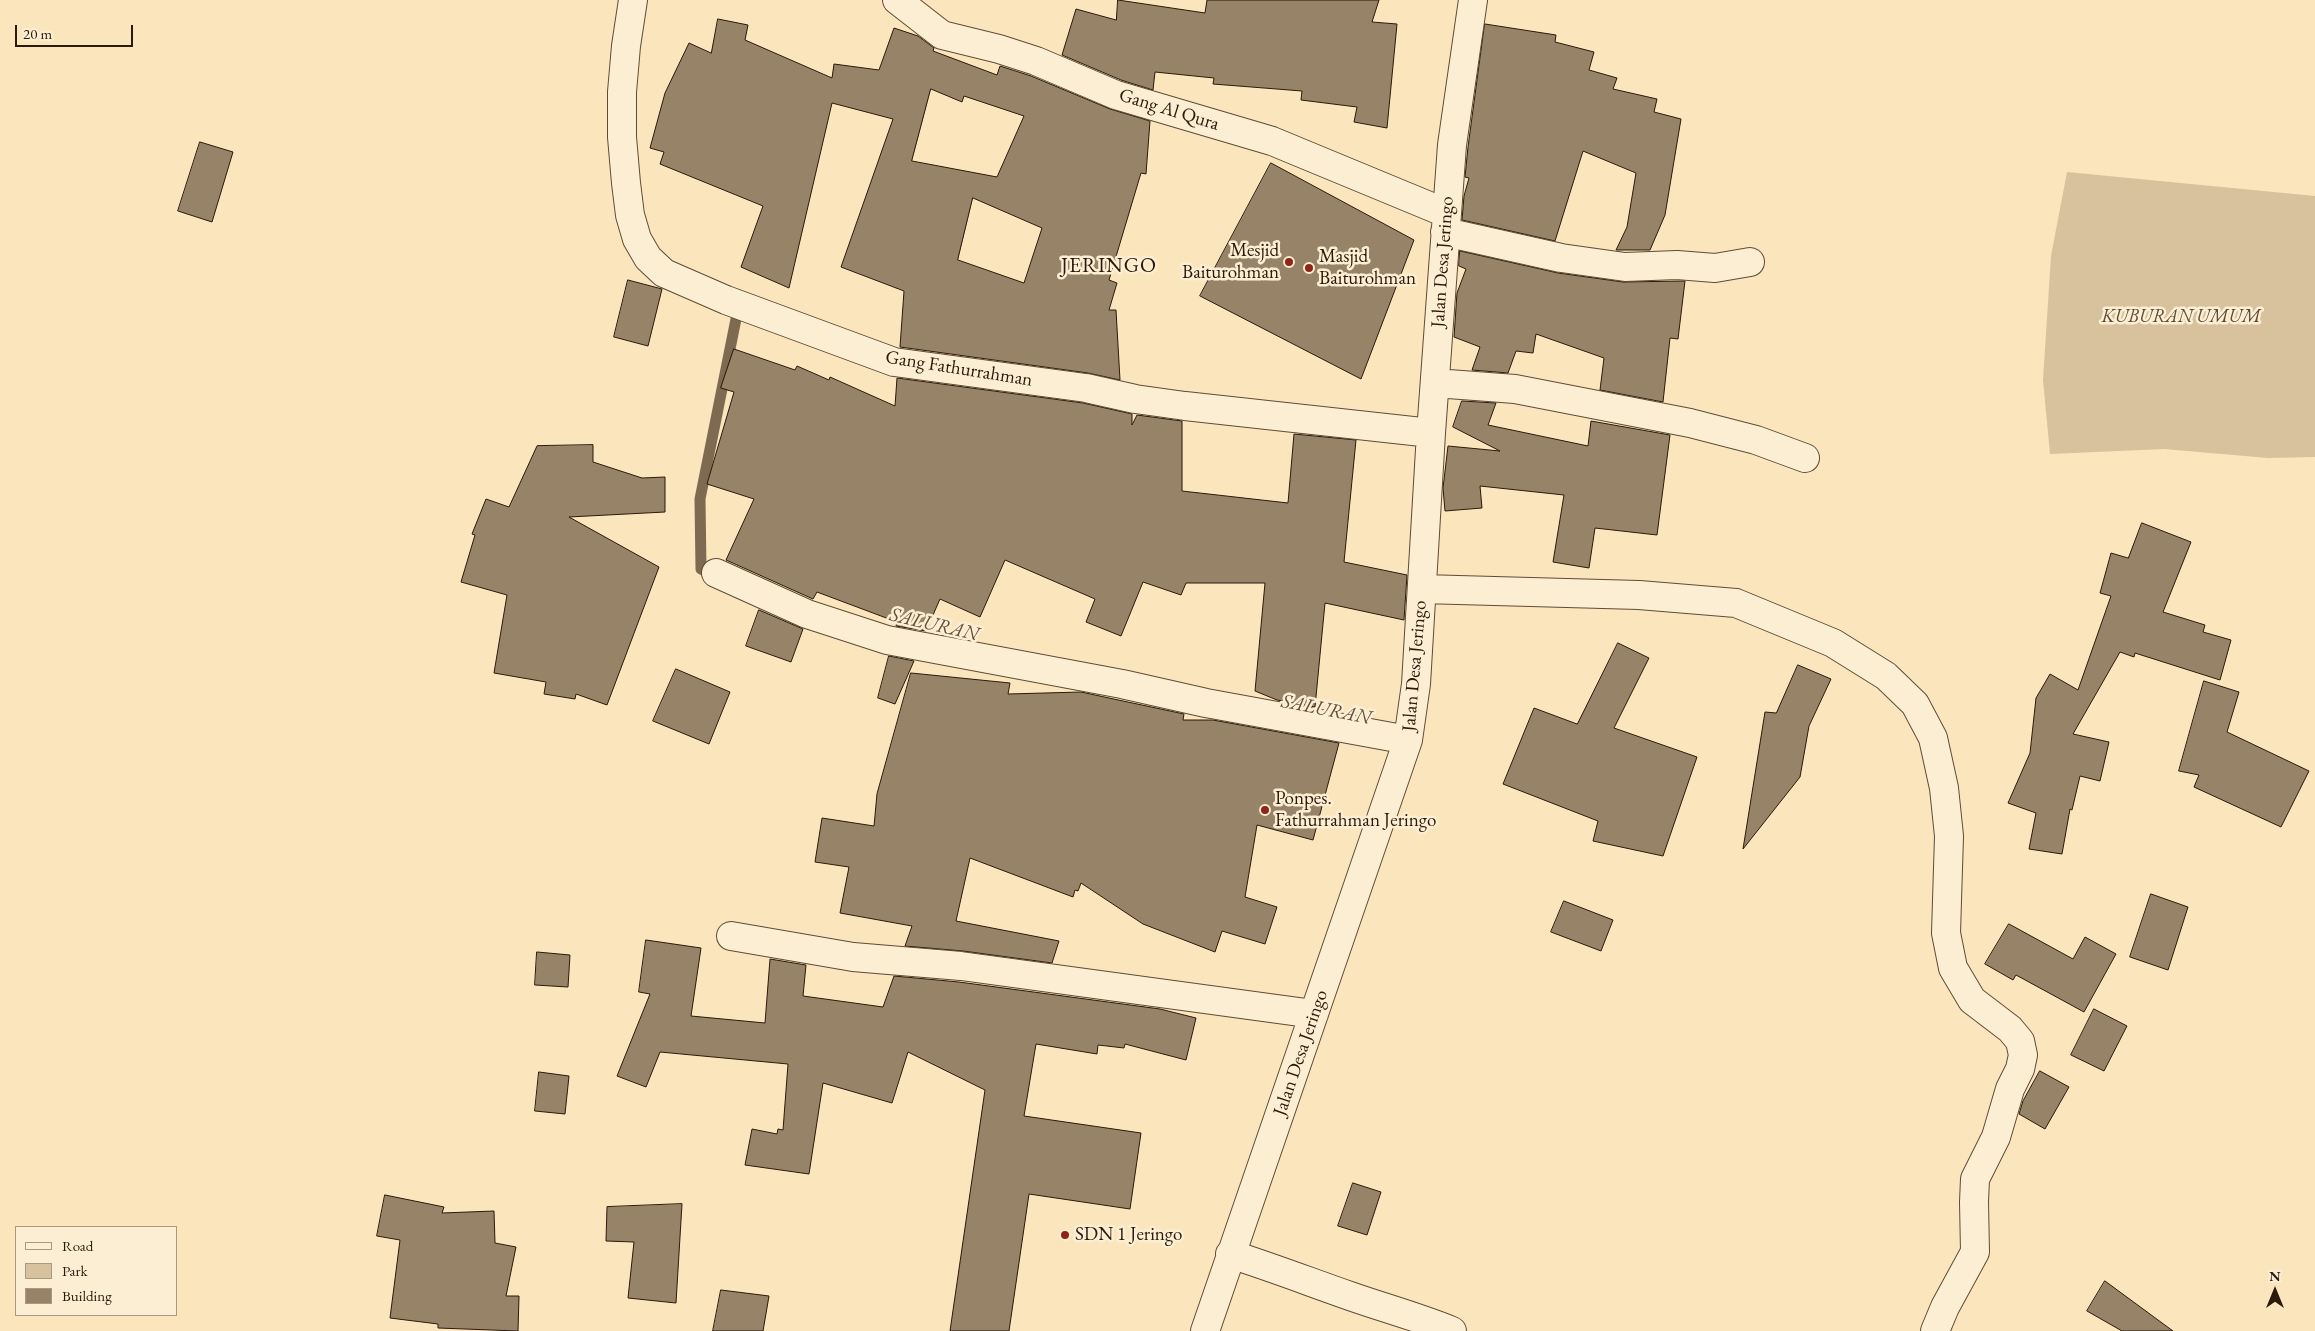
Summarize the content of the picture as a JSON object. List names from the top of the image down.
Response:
{
  "streets": {
    "street": ["Gang Al Qura", "Jalan Desa Jeringo", "Gang Fathurrahman"]
  },
  "crossings": [
    ["Gang Al Qura", "Jalan Desa Jeringo"],
    ["Jalan Desa Jeringo", "Gang Fathurrahman"]
  ],
  "districts": ["JERINGO"],
  "water": ["SALURAN"],
  "parks": ["KUBURAN UMUM"],
  "places": [
    "Mesjid Baiturohman",
    "Masjid Baiturohman",
    "Ponpes. Fathurrahman Jeringo",
    "SDN 1 Jeringo"
  ],
  "legend": ["Road", "Park", "Building"],
  "scale_bar": "20 m",
  "north": "top"
}
